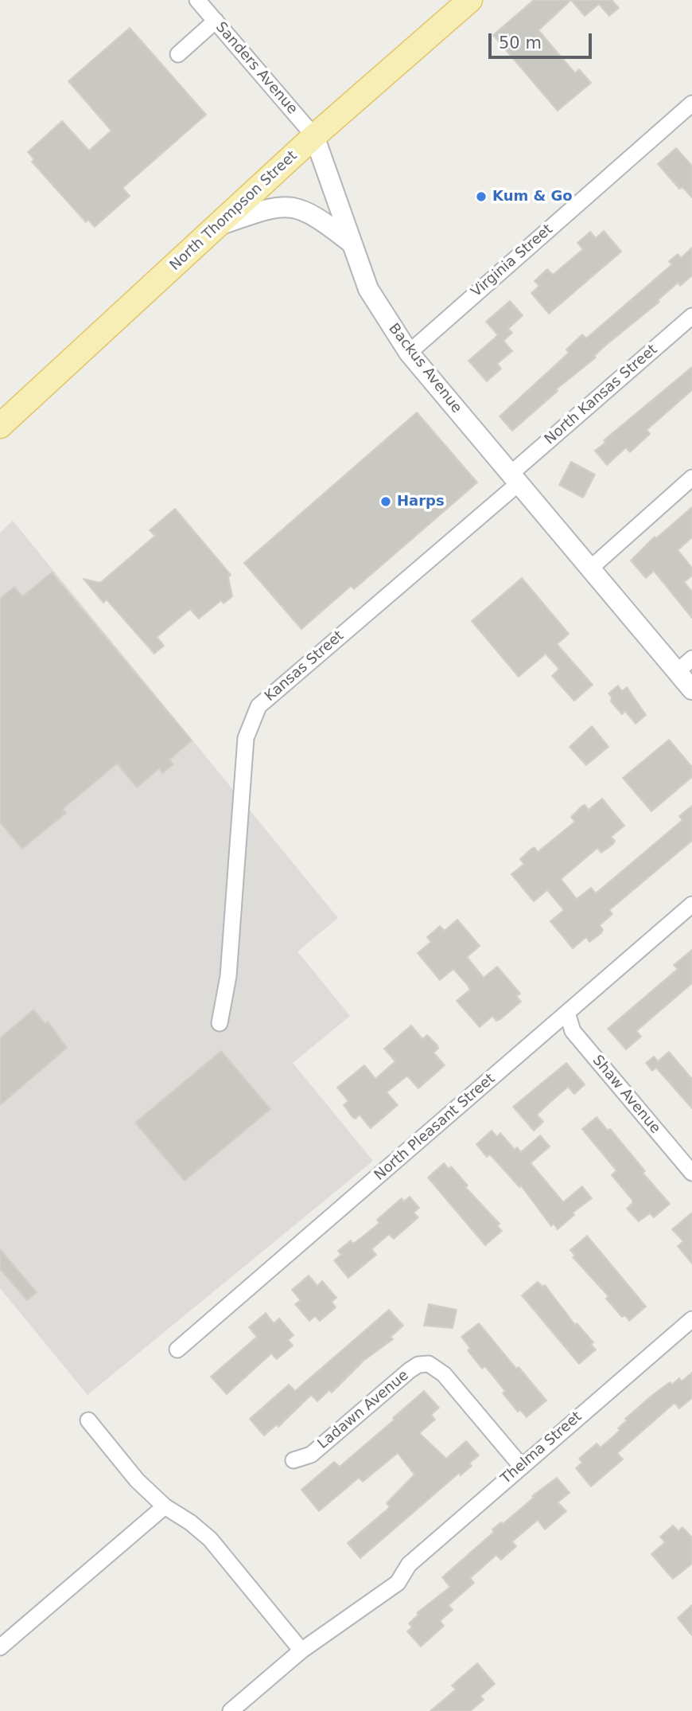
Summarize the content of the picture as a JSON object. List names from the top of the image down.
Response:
{
  "streets": {
    "main road": ["North Thompson Street"],
    "street": [
      "Sanders Avenue",
      "Virginia Street",
      "Backus Avenue",
      "North Kansas Street",
      "Kansas Street",
      "Shaw Avenue",
      "North Pleasant Street",
      "Ladawn Avenue",
      "Thelma Street"
    ]
  },
  "crossings": [
    ["Sanders Avenue", "North Thompson Street"],
    ["Sanders Avenue", "Backus Avenue"],
    ["North Thompson Street", "Backus Avenue"],
    ["Virginia Street", "Backus Avenue"],
    ["Backus Avenue", "North Kansas Street"],
    ["Backus Avenue", "Kansas Street"],
    ["North Kansas Street", "Kansas Street"],
    ["Shaw Avenue", "North Pleasant Street"],
    ["Ladawn Avenue", "Thelma Street"]
  ],
  "places": ["Kum & Go", "Harps"],
  "scale_bar": "50 m"
}
